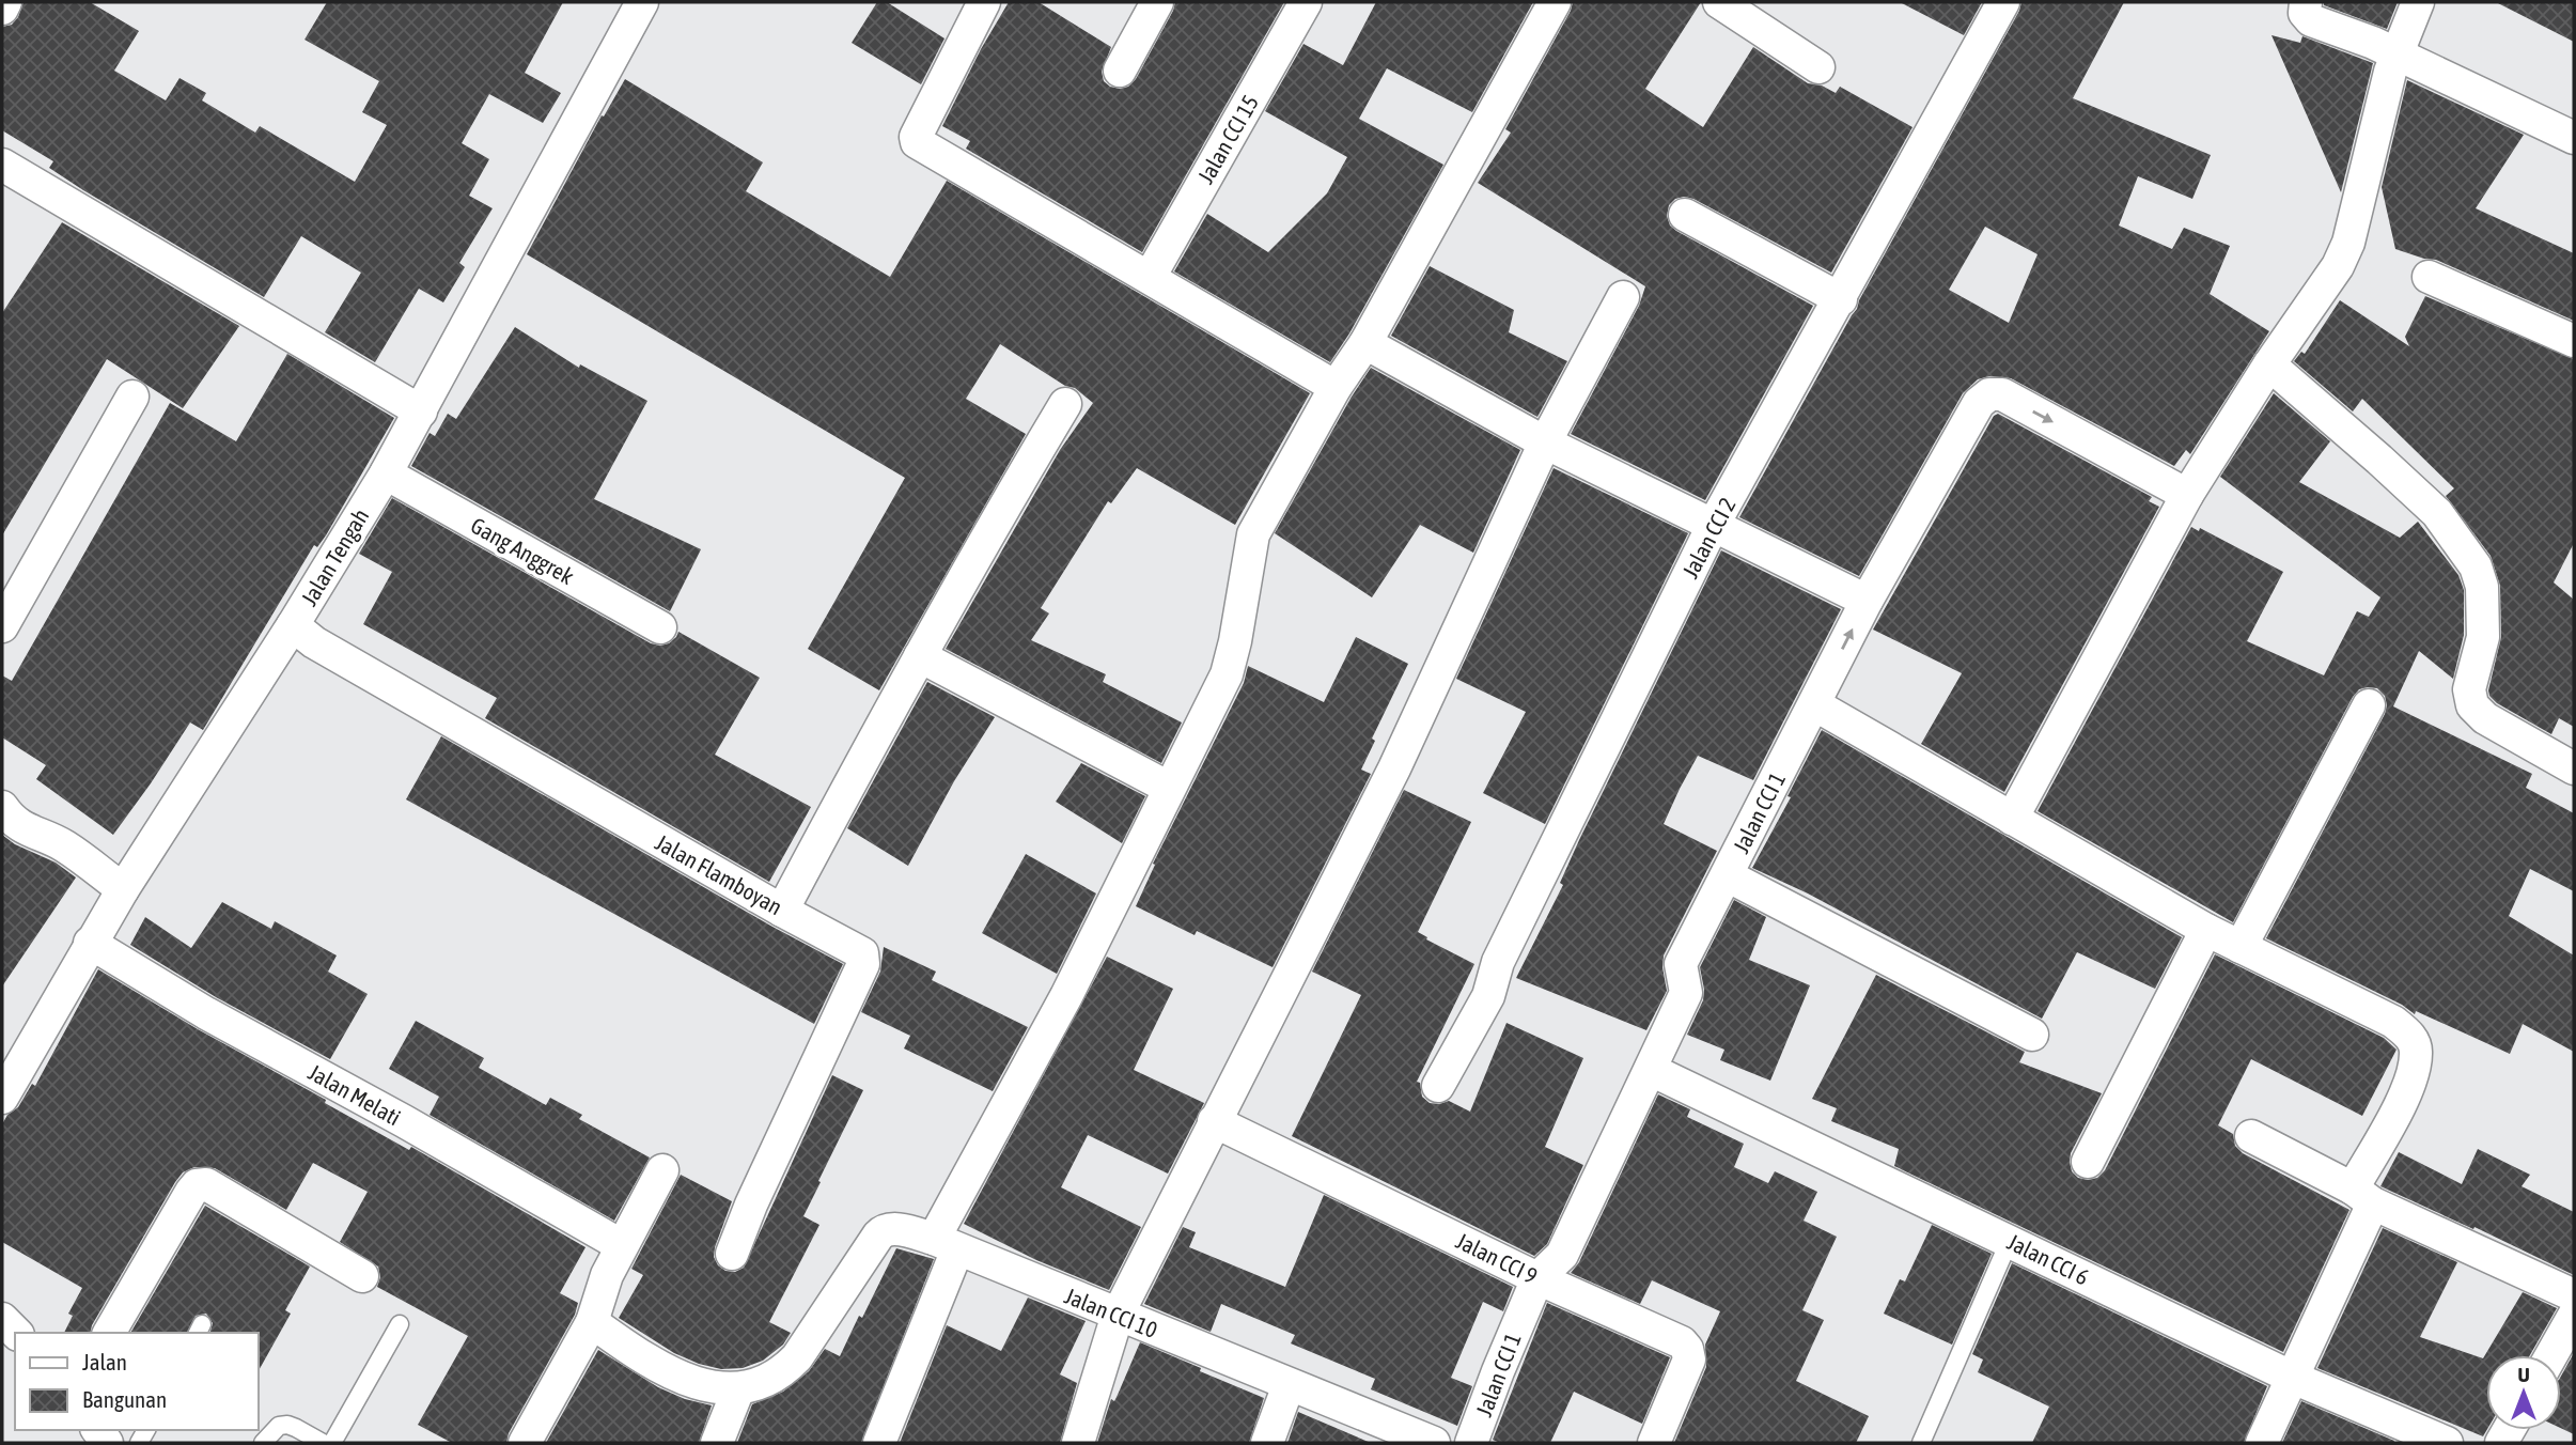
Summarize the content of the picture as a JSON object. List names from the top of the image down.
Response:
{
  "streets": {
    "street": [
      "Jalan CCI 15",
      "Jalan CCI 2",
      "Gang Anggrek",
      "Jalan Tengah",
      "Jalan CCI 1",
      "Jalan Flamboyan",
      "Jalan Melati",
      "Jalan CCI 9",
      "Jalan CCI 6",
      "Jalan CCI 10"
    ]
  },
  "crossings": [
    ["Gang Anggrek", "Jalan Tengah"],
    ["Jalan Tengah", "Jalan Flamboyan"],
    ["Jalan Tengah", "Jalan Melati"],
    ["Jalan CCI 1", "Jalan CCI 9"],
    ["Jalan CCI 1", "Jalan CCI 6"]
  ],
  "legend": ["Jalan", "Bangunan"],
  "north": "top"
}
